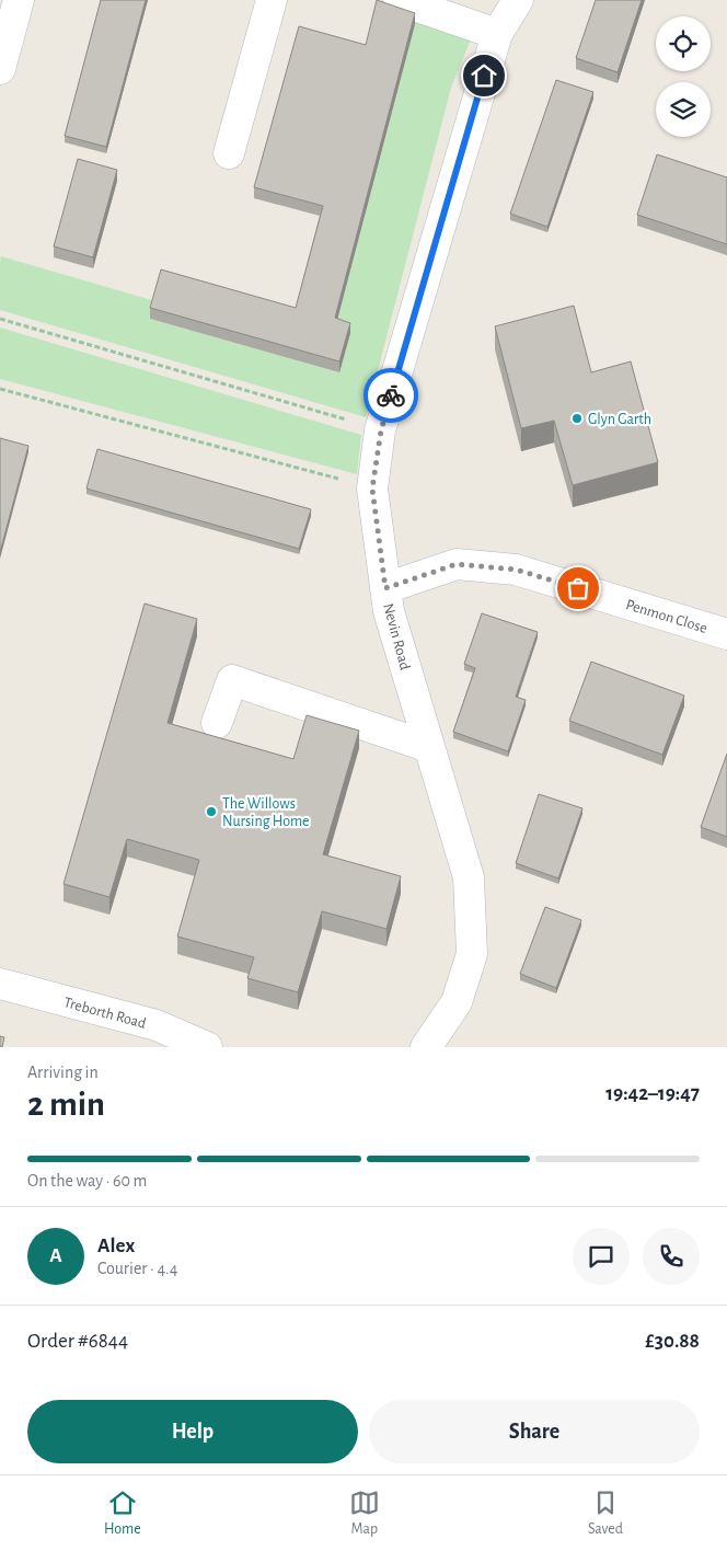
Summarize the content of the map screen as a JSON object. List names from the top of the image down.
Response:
{
  "streets": {
    "street": ["Penmon Close", "Nevin Road", "Treborth Road"]
  },
  "crossings": [
    ["Penmon Close", "Nevin Road"]
  ],
  "places": ["Glyn Garth", "The Willows Nursing Home"],
  "page": {
    "heading": ["2 min", "Arriving in", "19:42–19:47"],
    "panel": [
      "Alex",
      "Courier · 4.4",
      "Order #6844",
      "£30.88"
    ],
    "bar": "On the way · 60 m",
    "round": "A",
    "buttons": ["Help", "Share"],
    "tabs": ["Home", "Map", "Saved"]
  }
}
